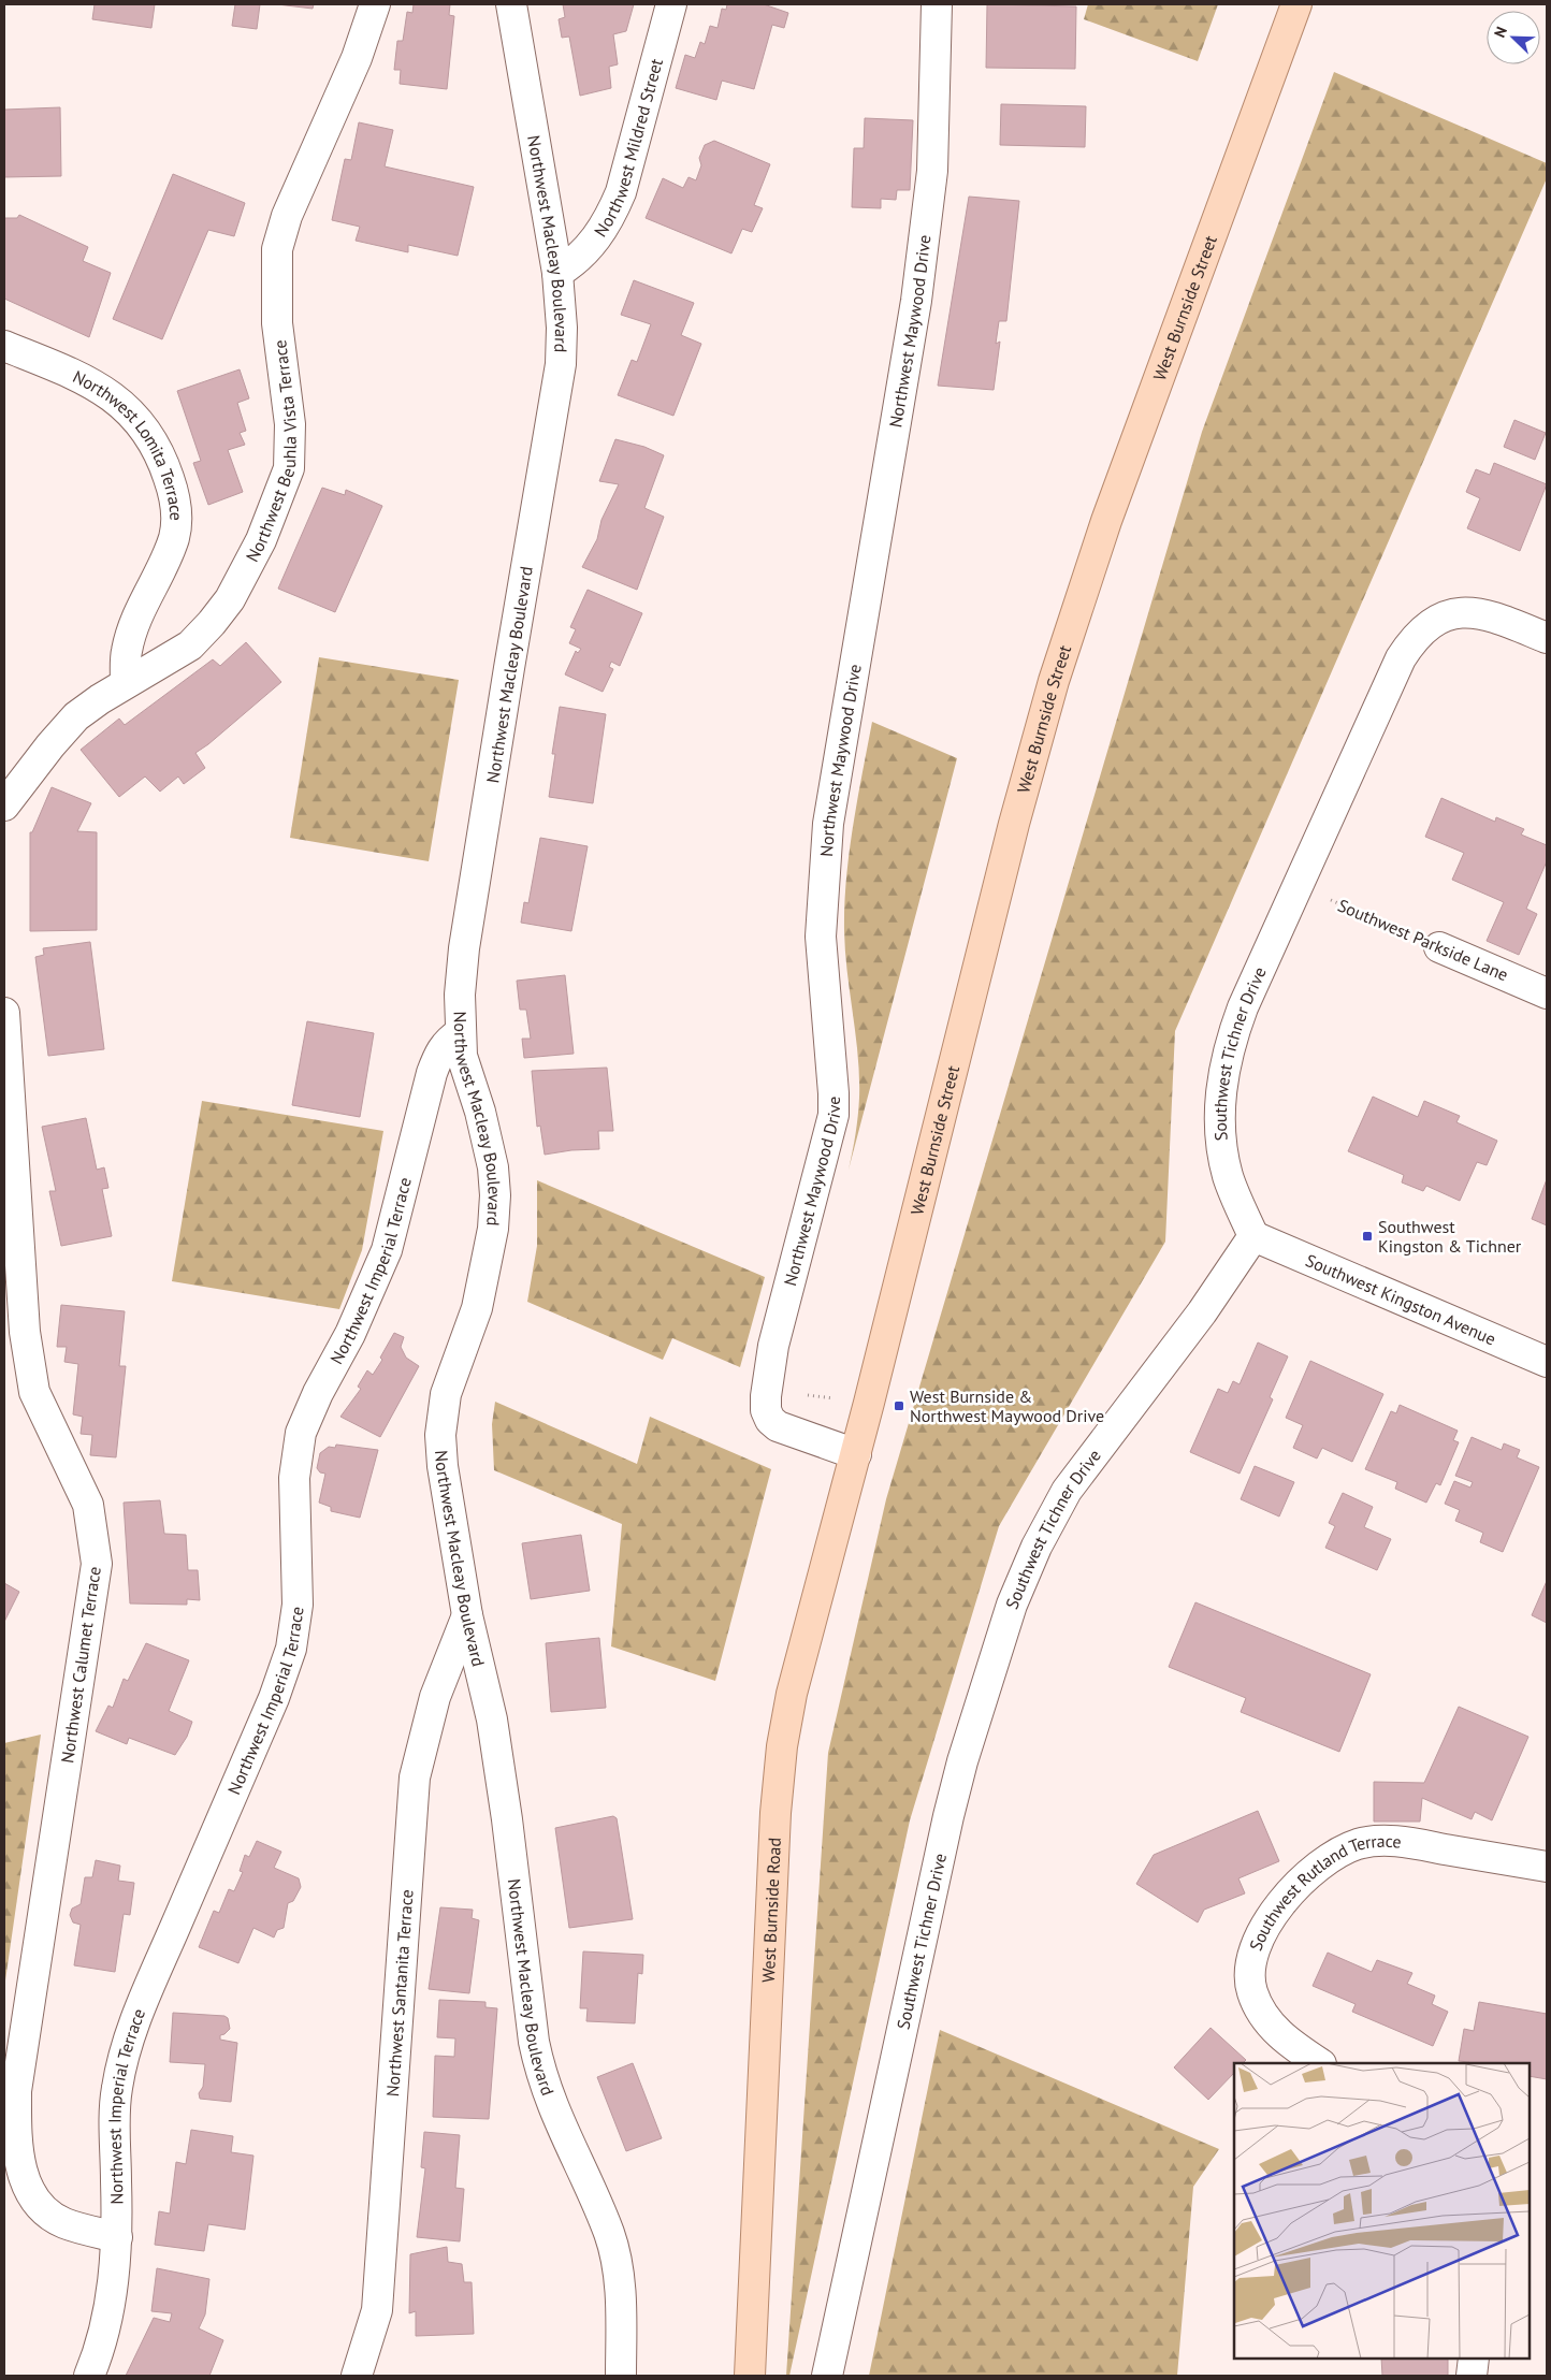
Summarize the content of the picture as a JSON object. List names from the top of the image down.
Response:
{
  "streets": {
    "main road": ["West Burnside Street", "West Burnside Road"],
    "street": [
      "Northwest Mildred Street",
      "Northwest Macleay Boulevard",
      "Northwest Maywood Drive",
      "Northwest Beuhla Vista Terrace",
      "Northwest Lomita Terrace",
      "Southwest Parkside Lane",
      "Southwest Tichner Drive",
      "Northwest Imperial Terrace",
      "Southwest Kingston Avenue",
      "Northwest Calumet Terrace",
      "Southwest Rutland Terrace",
      "Northwest Santanita Terrace"
    ]
  },
  "crossings": [
    ["Northwest Mildred Street", "Northwest Macleay Boulevard"],
    ["Northwest Macleay Boulevard", "Northwest Imperial Terrace"],
    ["Northwest Macleay Boulevard", "Northwest Santanita Terrace"],
    ["West Burnside Street", "Northwest Maywood Drive"],
    ["West Burnside Street", "West Burnside Road"],
    ["Northwest Maywood Drive", "West Burnside Road"],
    ["Northwest Beuhla Vista Terrace", "Northwest Lomita Terrace"],
    ["Southwest Parkside Lane", "Southwest Tichner Drive"],
    ["Southwest Tichner Drive", "Southwest Kingston Avenue"],
    ["Northwest Imperial Terrace", "Northwest Calumet Terrace"]
  ],
  "places": {
    "transit": ["Southwest Kingston & Tichner", "West Burnside & Northwest Maywood Drive"]
  },
  "north": "top left"
}
